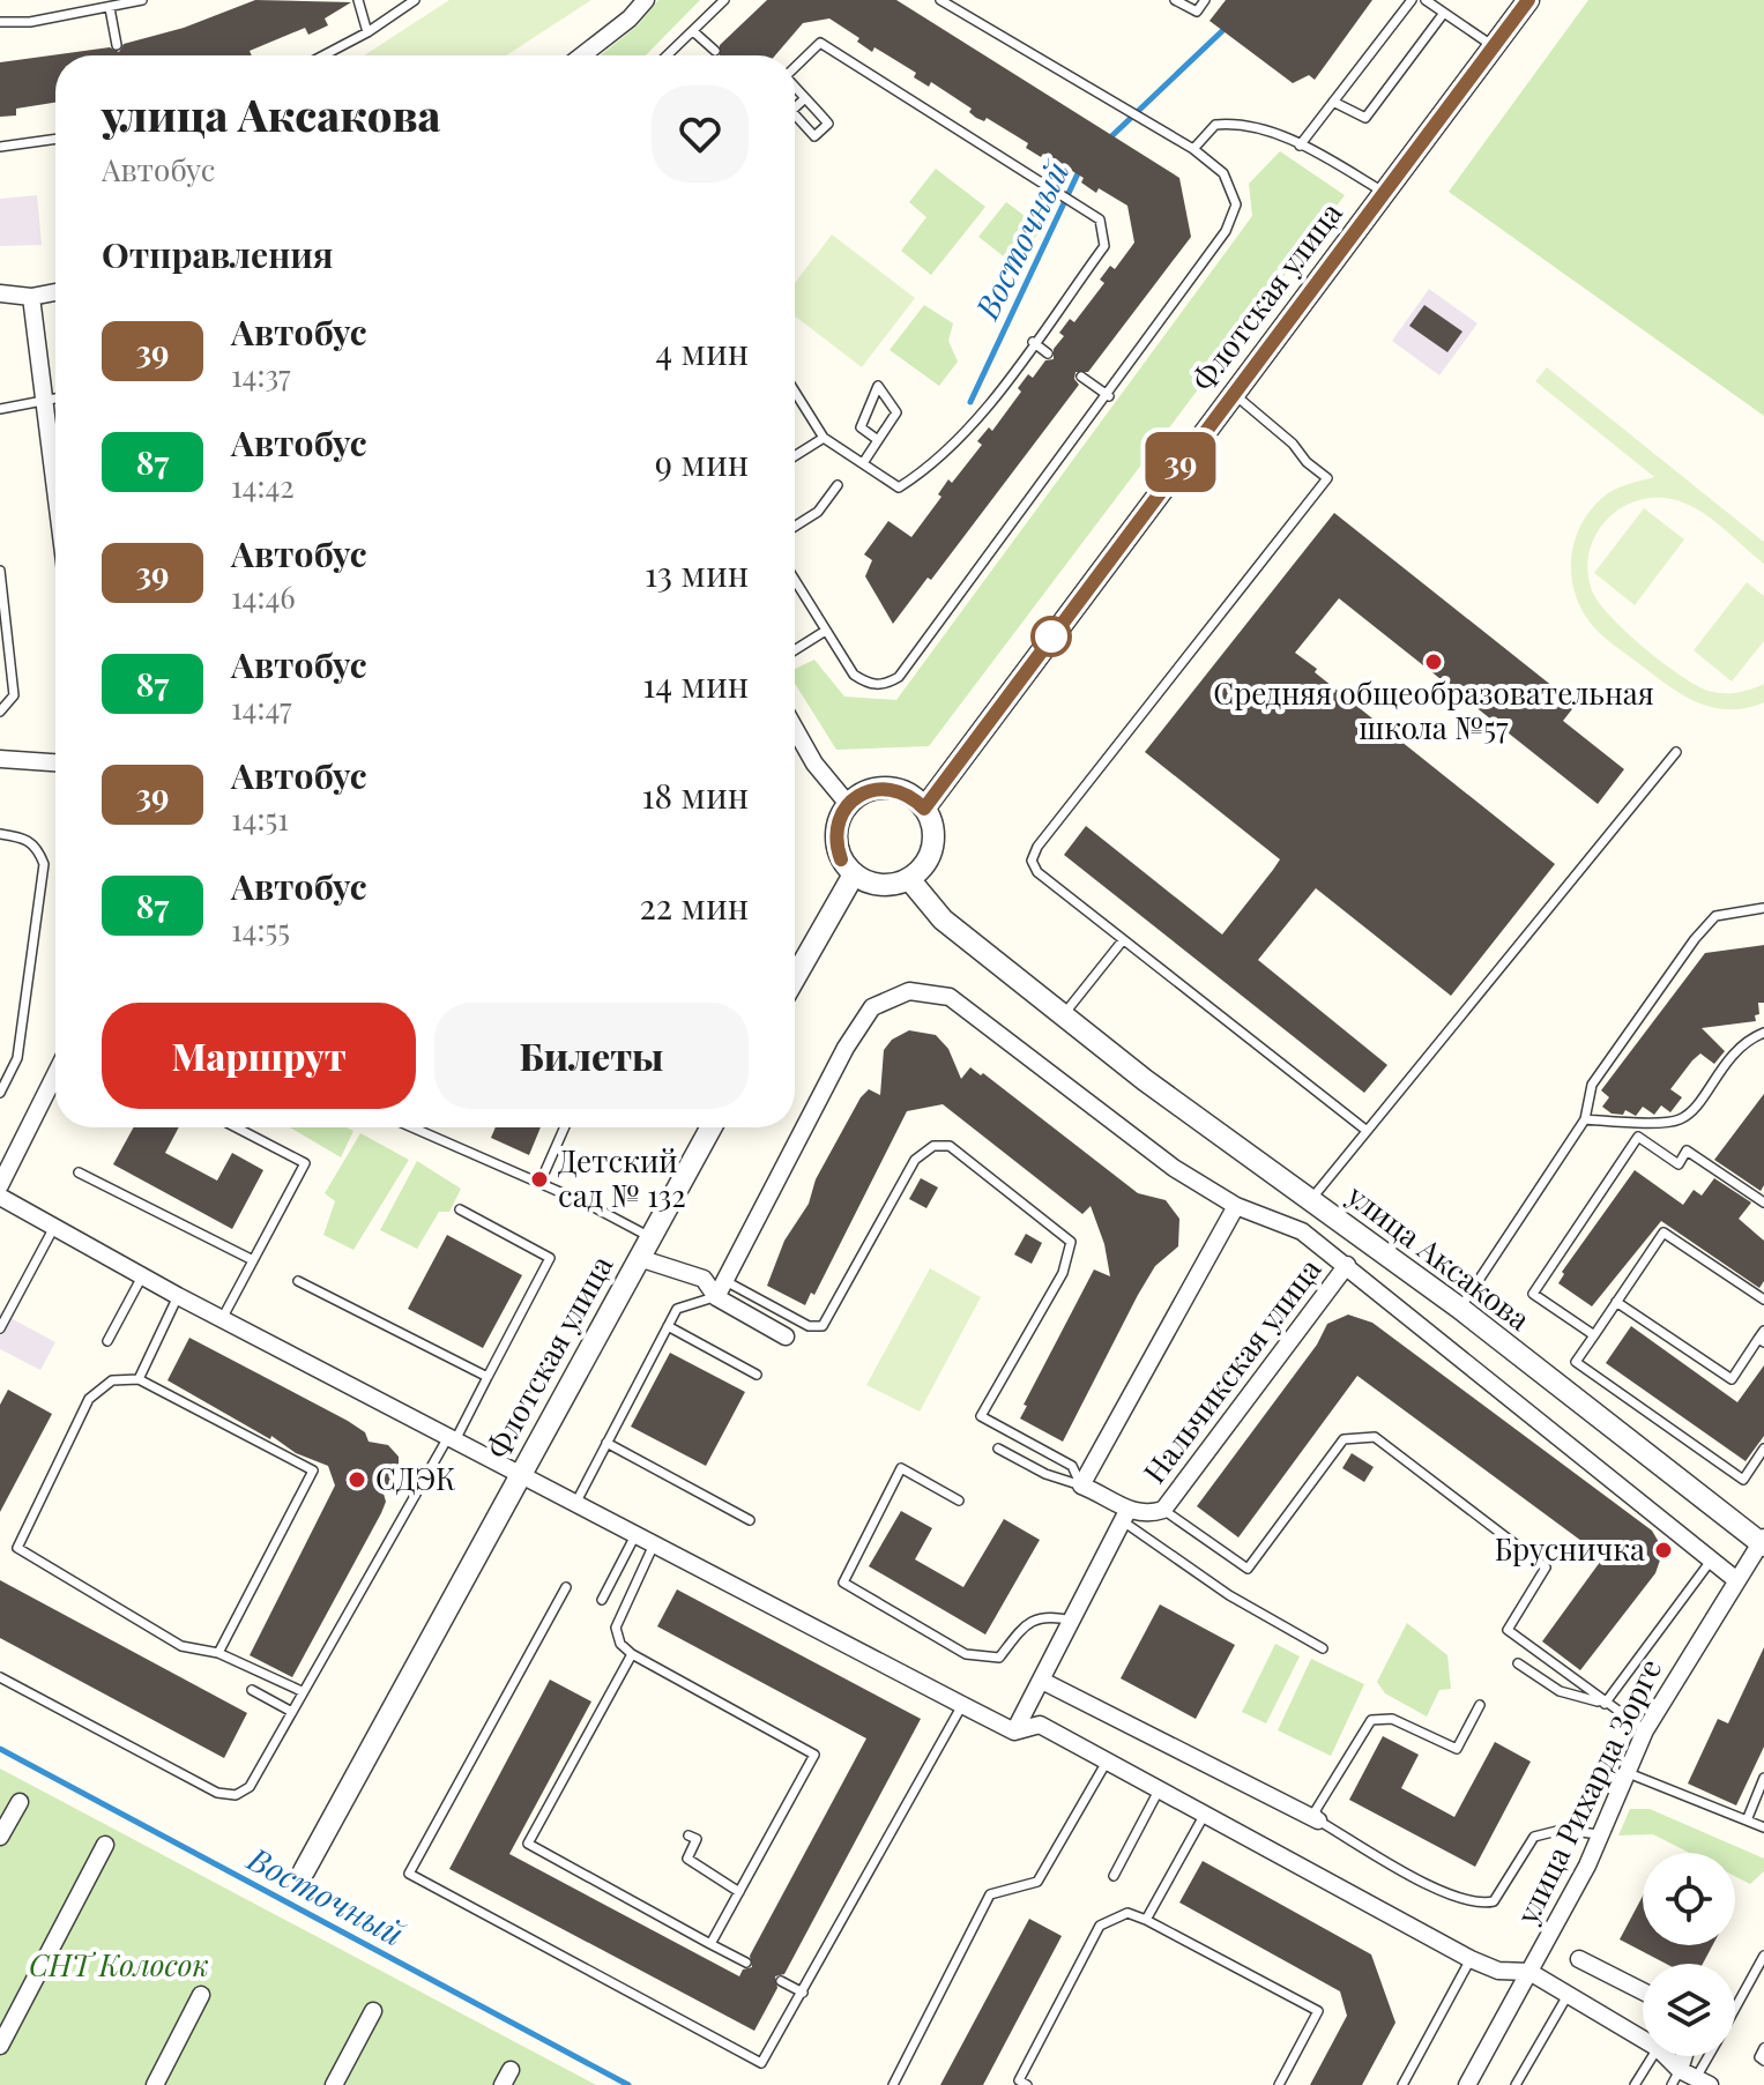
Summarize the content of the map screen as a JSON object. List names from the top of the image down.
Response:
{
  "streets": {
    "street": [
      "Флотская улица",
      "улица Аксакова",
      "Нальчикская улица",
      "улица Рихарда Зорге"
    ]
  },
  "crossings": [
    ["Флотская улица", "улица Аксакова"],
    ["улица Аксакова", "улица Рихарда Зорге"]
  ],
  "water": ["Восточный"],
  "parks": ["СНТ Колосок"],
  "places": [
    "Средняя общеобразовательная школа №57",
    "Детский сад № 132",
    "СДЭК",
    "Брусничка"
  ],
  "lines": ["bus line 39"],
  "page": {
    "on_map": "39",
    "heading": [
      ["улица Аксакова", "Автобус"],
      "Отправления"
    ],
    "list": [
      {
        "mark": "39",
        "name": "Автобус",
        "note": "14:37",
        "value": "4 мин"
      },
      {
        "mark": "87",
        "name": "Автобус",
        "note": "14:42",
        "value": "9 мин"
      },
      {
        "mark": "39",
        "name": "Автобус",
        "note": "14:46",
        "value": "13 мин"
      },
      {
        "mark": "87",
        "name": "Автобус",
        "note": "14:47",
        "value": "14 мин"
      },
      {
        "mark": "39",
        "name": "Автобус",
        "note": "14:51",
        "value": "18 мин"
      },
      {
        "mark": "87",
        "name": "Автобус",
        "note": "14:55",
        "value": "22 мин"
      }
    ],
    "buttons": ["Маршрут", "Билеты"]
  }
}
